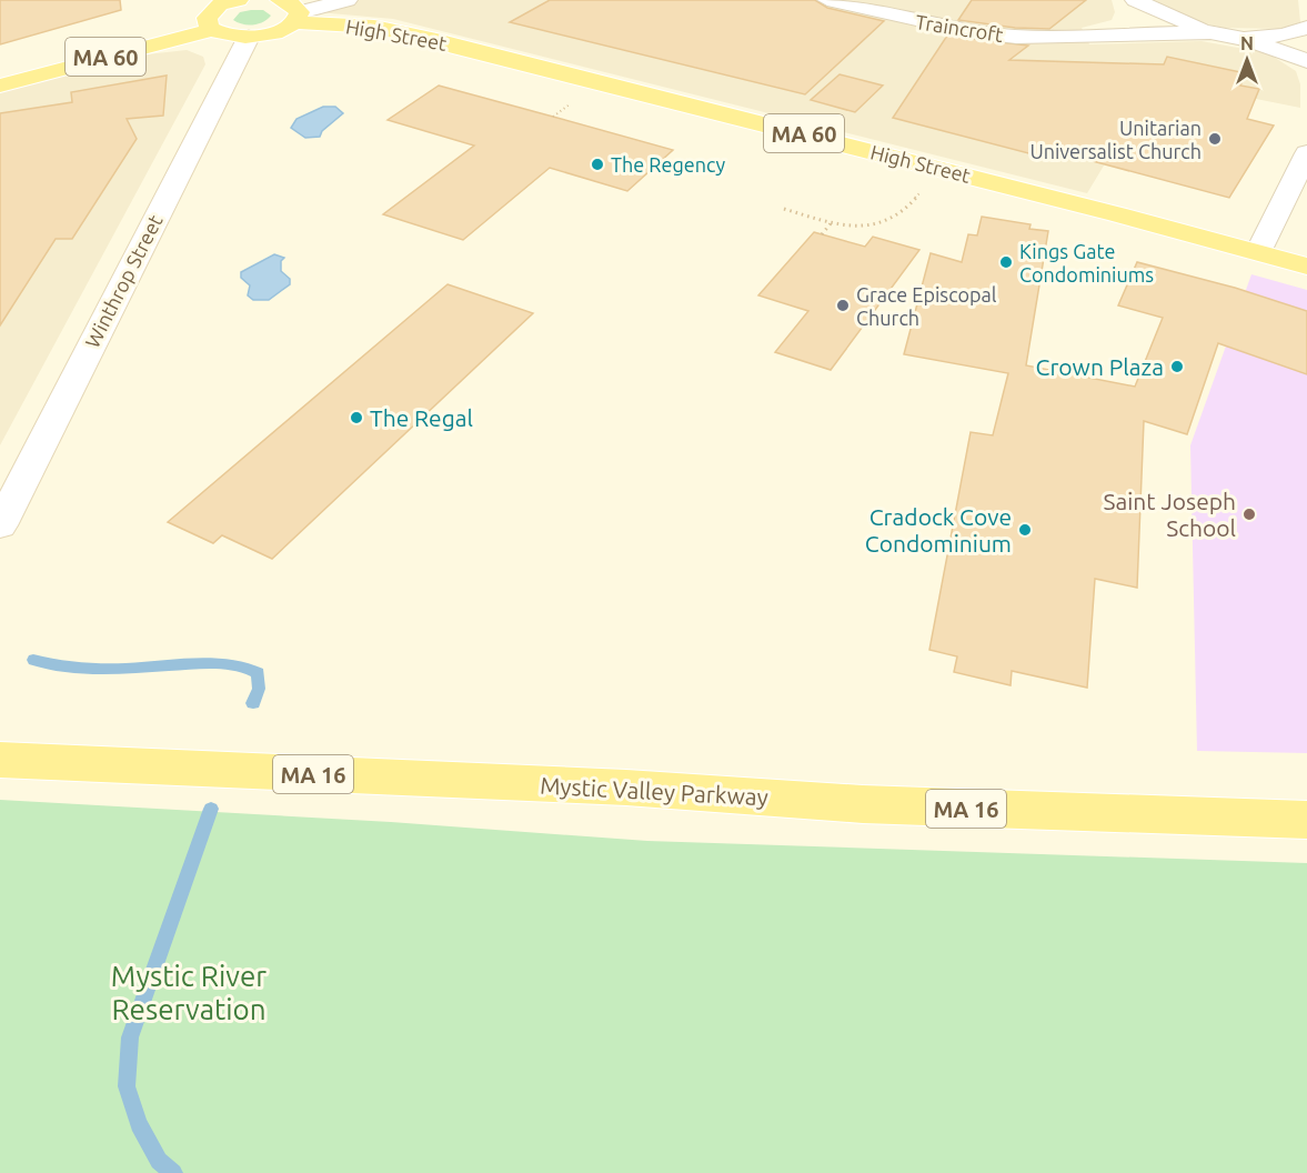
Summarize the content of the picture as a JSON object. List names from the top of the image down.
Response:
{
  "streets": {
    "main road": [
      "High Street",
      "MA 60",
      "MA 16",
      "Mystic Valley Parkway"
    ],
    "street": ["Traincroft", "Winthrop Street"]
  },
  "parks": ["Mystic River Reservation"],
  "places": [
    "Unitarian Universalist Church",
    "The Regency",
    "Kings Gate Condominiums",
    "Grace Episcopal Church",
    "Crown Plaza",
    "The Regal",
    "Saint Joseph School",
    "Cradock Cove Condominium"
  ],
  "north": "top"
}
